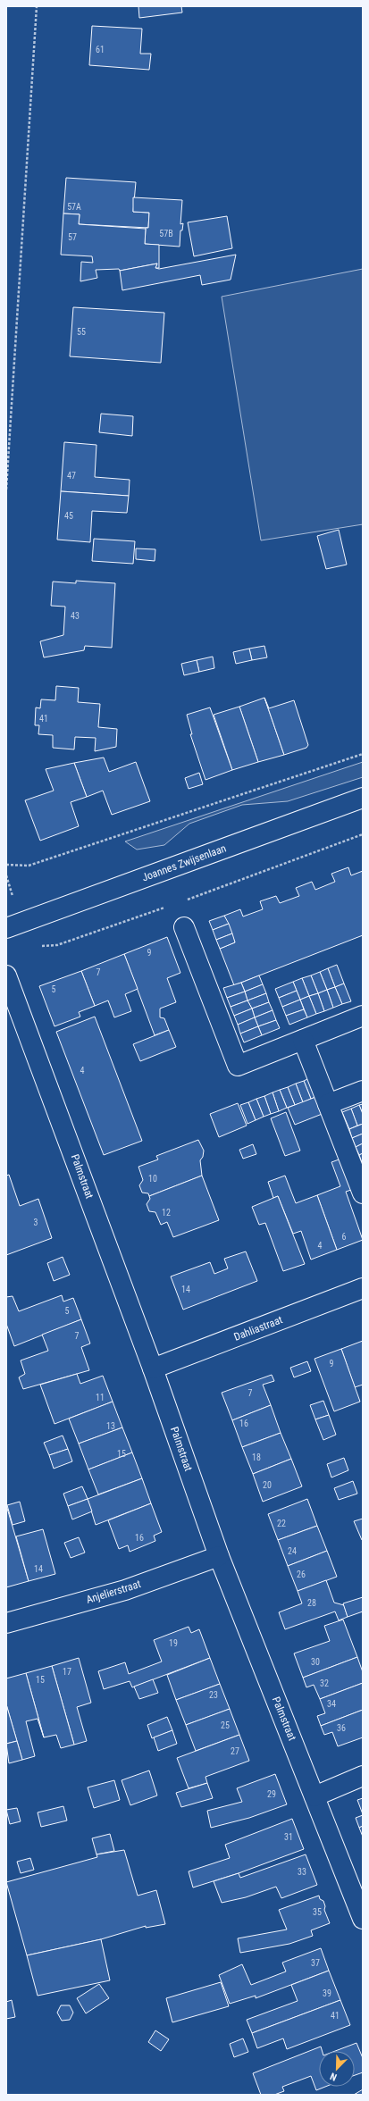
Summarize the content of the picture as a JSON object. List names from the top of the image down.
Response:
{
  "streets": {
    "street": [
      "Joannes Zwijsenlaan",
      "Palmstraat",
      "Dahliastraat",
      "Anjelierstraat"
    ]
  },
  "crossings": [
    ["Palmstraat", "Dahliastraat"],
    ["Palmstraat", "Anjelierstraat"]
  ],
  "house_numbers": [
    "61",
    "57A",
    "57B",
    "57",
    "55",
    "47",
    "45",
    "43",
    "41",
    "9",
    "7",
    "5",
    "4",
    "10",
    "12",
    "3",
    "6",
    "4",
    "14",
    "5",
    "7",
    "9",
    "7",
    "11",
    "16",
    "13",
    "15",
    "18",
    "20",
    "22",
    "16",
    "24",
    "14",
    "26",
    "28",
    "19",
    "30",
    "17",
    "15",
    "32",
    "23",
    "34",
    "25",
    "36",
    "27",
    "29",
    "31",
    "33",
    "35",
    "37",
    "39",
    "41"
  ],
  "north": "bottom left"
}
